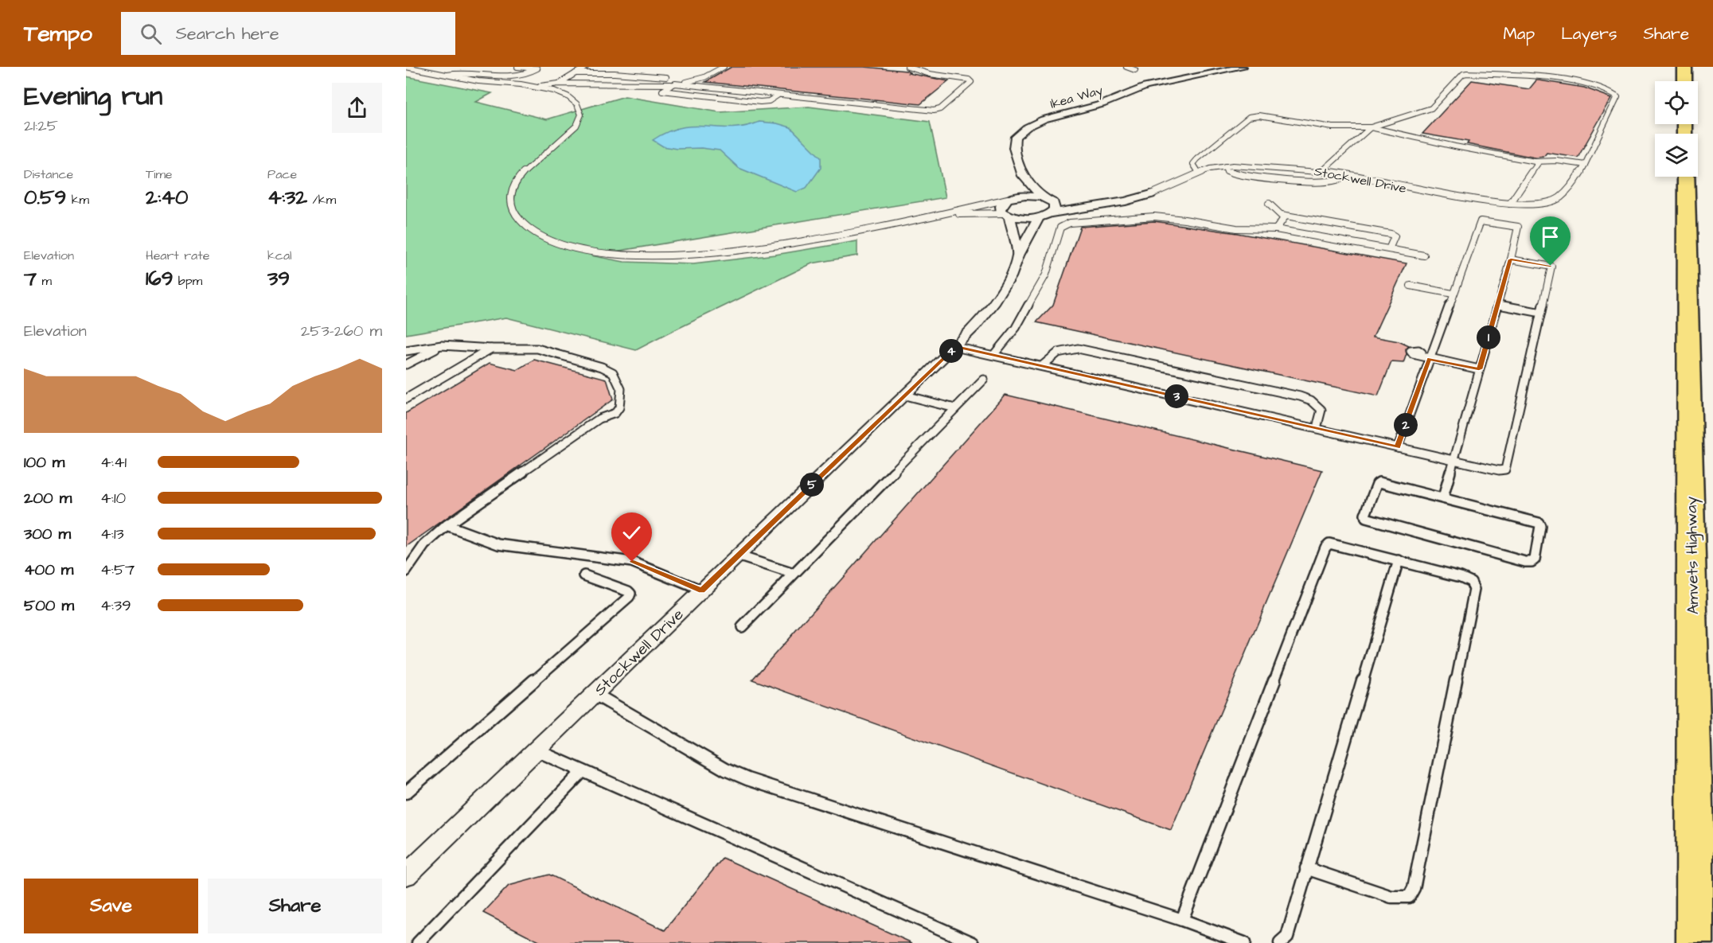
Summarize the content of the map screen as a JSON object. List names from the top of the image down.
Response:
{
  "streets": {
    "highway": ["Amvets Highway"],
    "street": ["Ikea Way", "Stockwell Drive"]
  },
  "crossings": [
    ["Ikea Way", "Stockwell Drive"]
  ],
  "page": {
    "header": "Tempo",
    "search": "Search here",
    "nav": ["Map", "Layers", "Share"],
    "heading": ["Evening run", "21:25"],
    "stats": [
      ["Distance", "0.59 km"],
      ["Time", "2:40"],
      ["Pace", "4:32 /km"],
      ["Elevation", "7 m"],
      ["Heart rate", "169 bpm"],
      ["kcal", "39"]
    ],
    "chart": ["Elevation", "253–260 m"],
    "pins": [
      "1",
      "4",
      "3",
      "2",
      "5"
    ],
    "list": [
      {
        "name": "100 m",
        "note": "4:41"
      },
      {
        "name": "200 m",
        "note": "4:10"
      },
      {
        "name": "300 m",
        "note": "4:13"
      },
      {
        "name": "400 m",
        "note": "4:57"
      },
      {
        "name": "500 m",
        "note": "4:39"
      }
    ],
    "buttons": ["Save", "Share"]
  }
}
